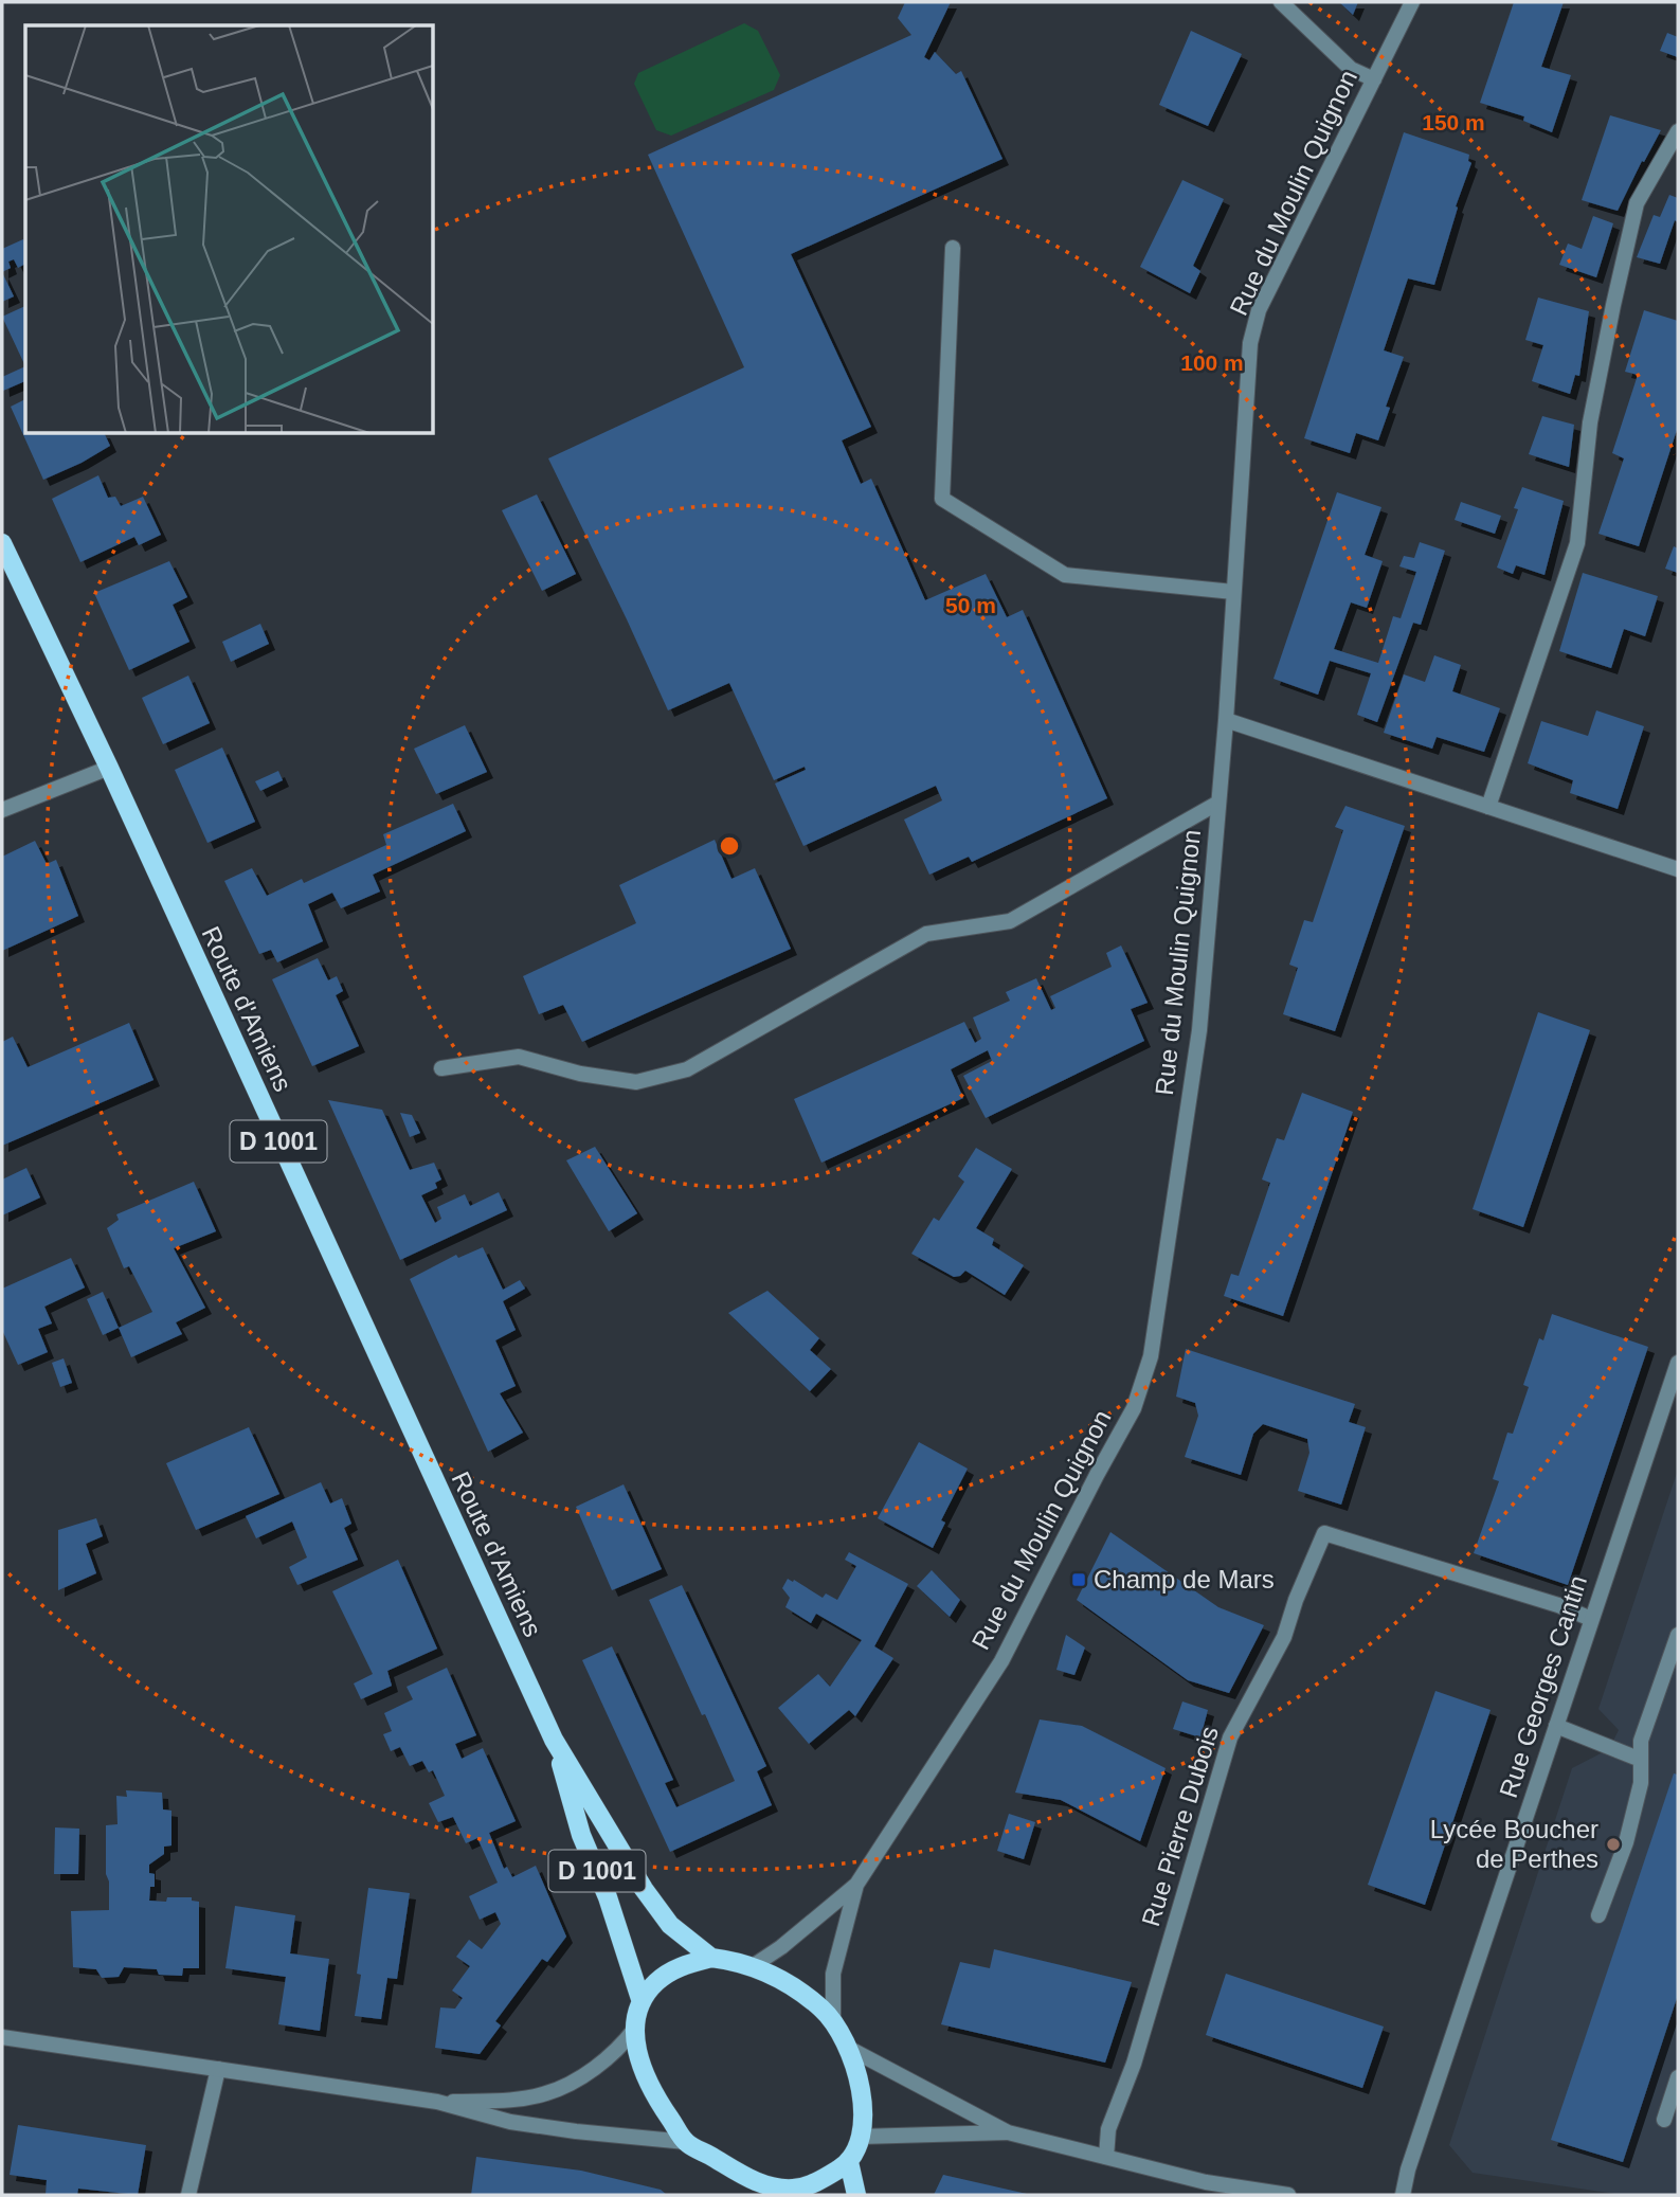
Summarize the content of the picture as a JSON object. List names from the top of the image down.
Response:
{
  "streets": {
    "main road": ["Route d'Amiens", "D 1001"],
    "street": ["Rue du Moulin Quignon", "Rue Georges Cantin", "Rue Pierre Dubois"]
  },
  "crossings": [
    ["Rue du Moulin Quignon", "Route d'Amiens"],
    ["Rue Georges Cantin", "Rue Pierre Dubois"]
  ],
  "places": {
    "transit": ["Champ de Mars"],
    "other": ["Lycée Boucher de Perthes"]
  },
  "rings": ["150 m", "100 m", "50 m"]
}
